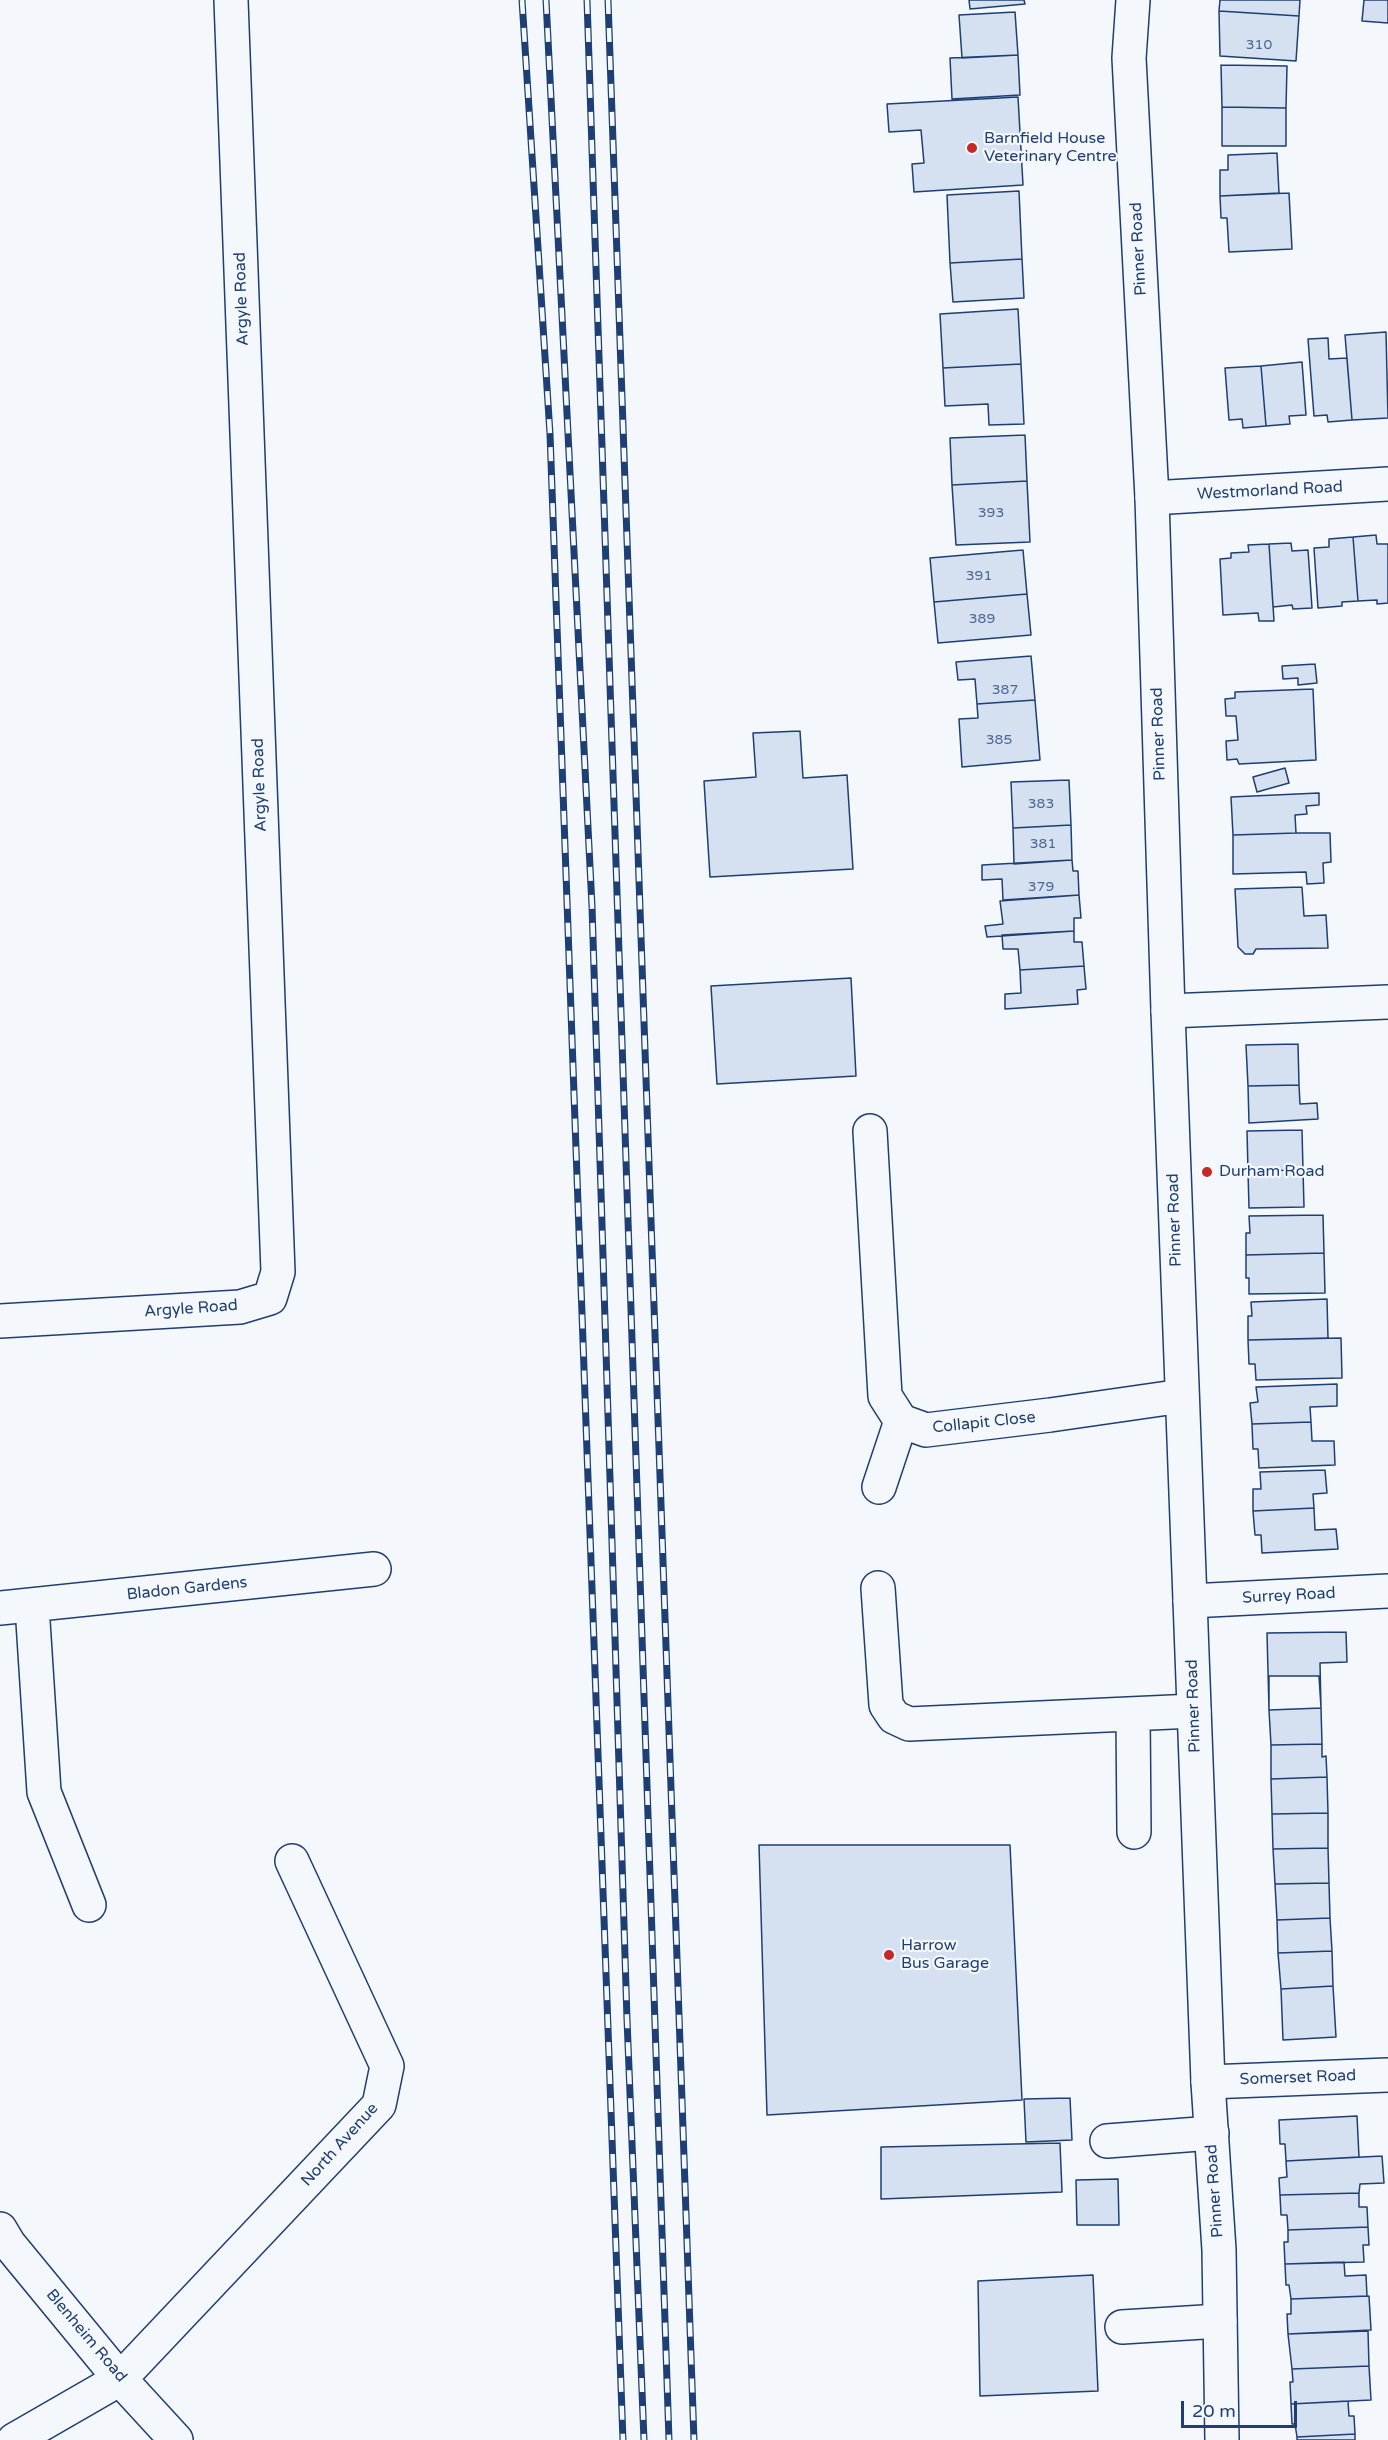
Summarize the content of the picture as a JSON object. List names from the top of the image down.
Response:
{
  "streets": {
    "street": [
      "Pinner Road",
      "Argyle Road",
      "Westmorland Road",
      "Collapit Close",
      "Bladon Gardens",
      "Surrey Road",
      "Somerset Road",
      "North Avenue",
      "Blenheim Road"
    ]
  },
  "crossings": [
    ["Pinner Road", "Westmorland Road"],
    ["Pinner Road", "Collapit Close"],
    ["Pinner Road", "Surrey Road"],
    ["Pinner Road", "Somerset Road"],
    ["North Avenue", "Blenheim Road"]
  ],
  "places": ["Barnfield House Veterinary Centre", "Durham Road", "Harrow Bus Garage"],
  "house_numbers": [
    "310",
    "393",
    "391",
    "389",
    "387",
    "385",
    "383",
    "381",
    "379"
  ],
  "scale_bar": "20 m"
}
